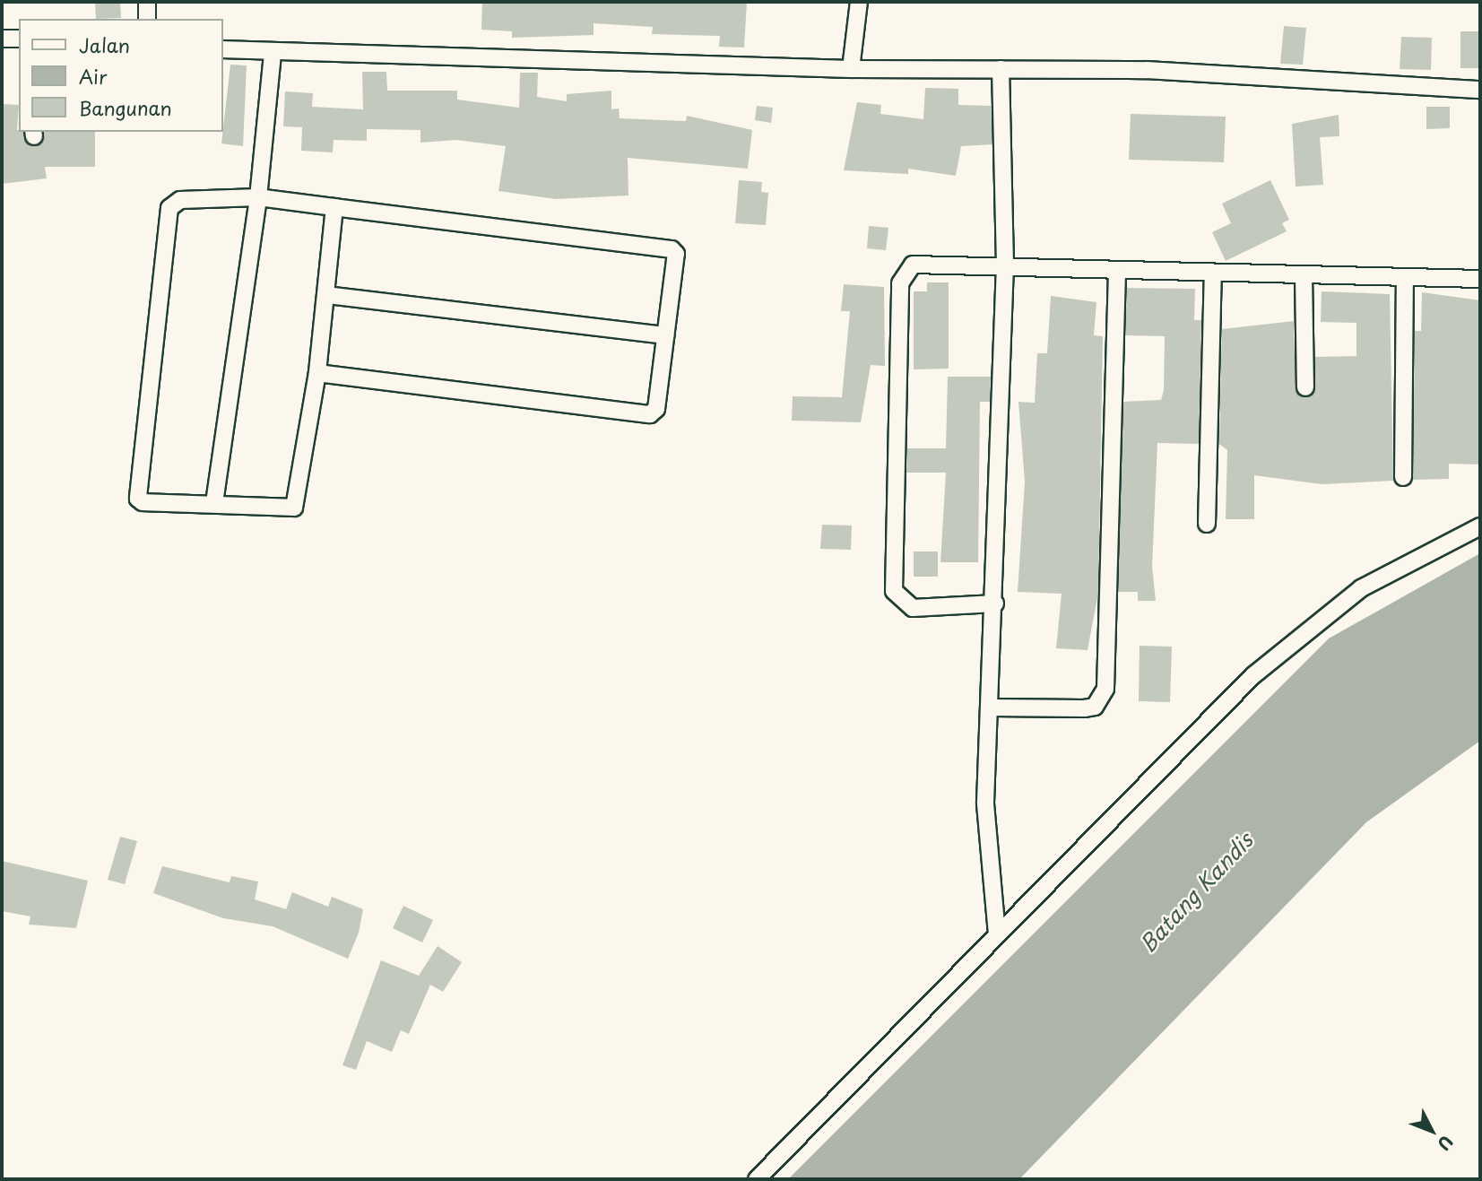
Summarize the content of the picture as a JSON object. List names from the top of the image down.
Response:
{
  "water": ["Batang Kandis"],
  "legend": ["Jalan", "Air", "Bangunan"],
  "north": "bottom right"
}
